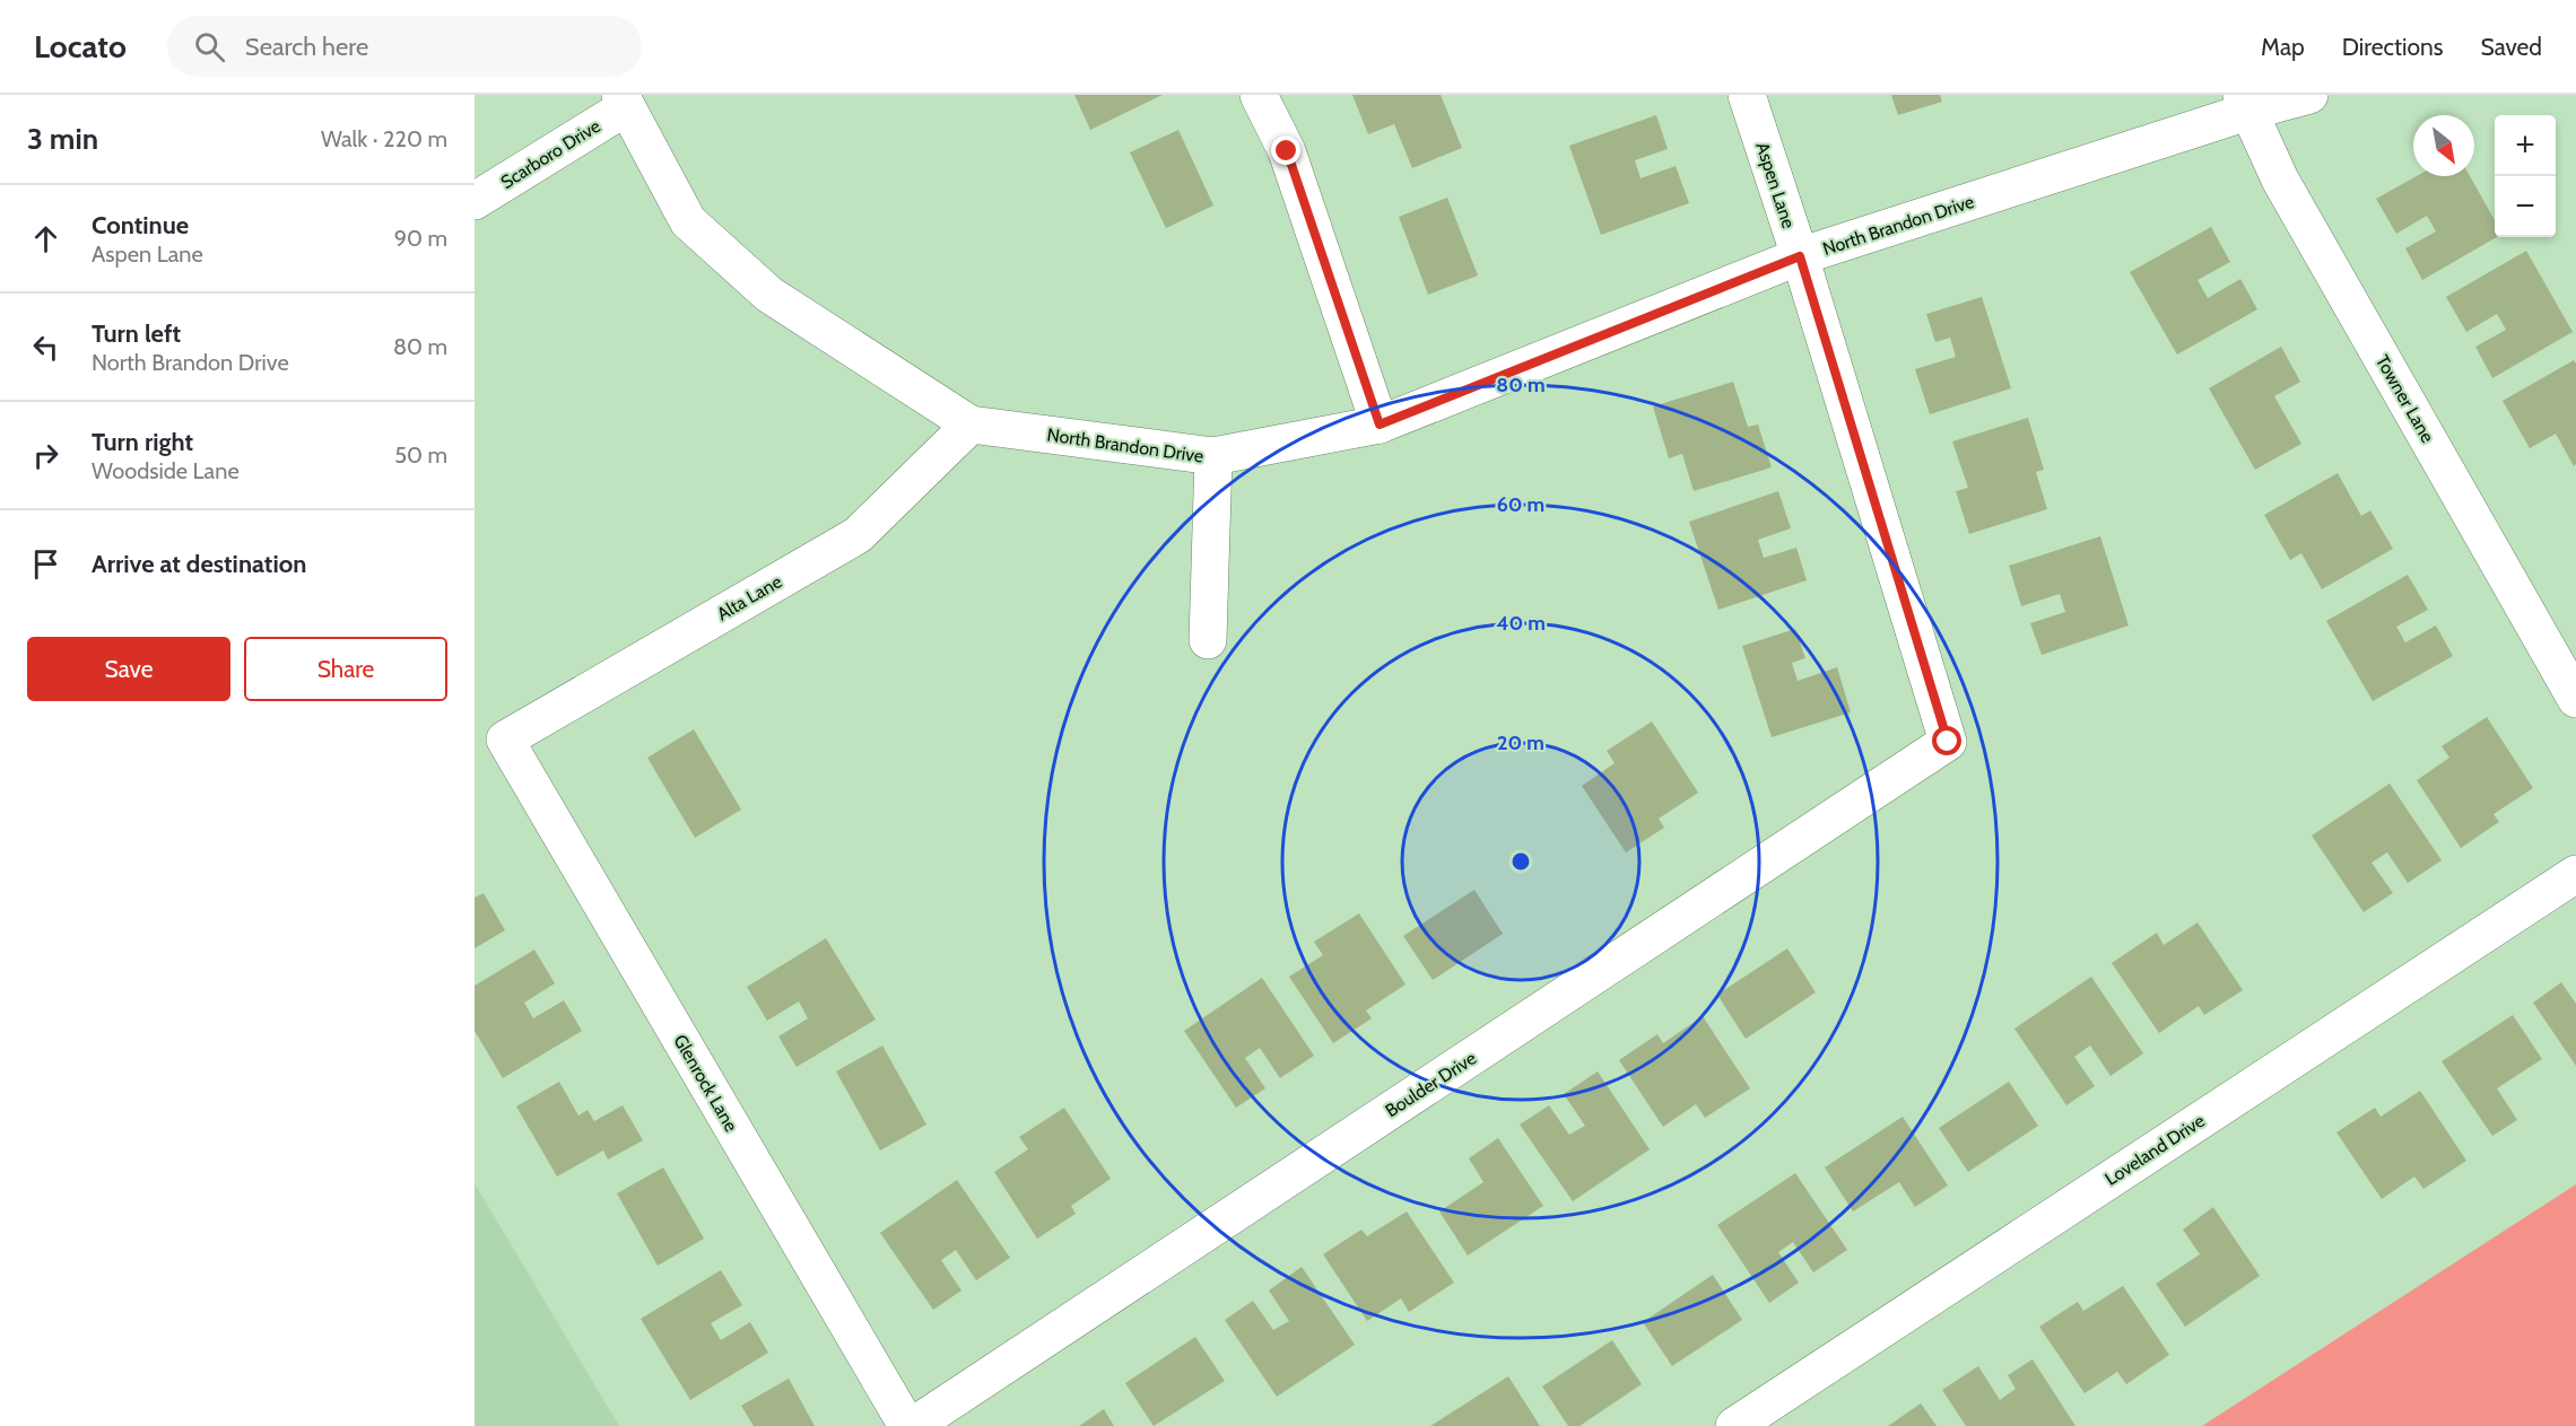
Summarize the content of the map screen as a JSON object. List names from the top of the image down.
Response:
{
  "streets": {
    "street": [
      "Scarboro Drive",
      "Aspen Lane",
      "North Brandon Drive",
      "Towner Lane",
      "Alta Lane",
      "Glenrock Lane",
      "Boulder Drive",
      "Loveland Drive"
    ]
  },
  "crossings": [
    ["Scarboro Drive", "North Brandon Drive"],
    ["Aspen Lane", "North Brandon Drive"],
    ["Aspen Lane", "Boulder Drive"],
    ["North Brandon Drive", "Towner Lane"],
    ["North Brandon Drive", "Alta Lane"],
    ["Alta Lane", "Glenrock Lane"]
  ],
  "north": "bottom right",
  "page": {
    "header": "Locato",
    "search": "Search here",
    "nav": ["Map", "Directions", "Saved"],
    "heading": ["3 min", "Walk · 220 m"],
    "map_buttons": ["+", "−"],
    "list": [
      ["Continue", "Aspen Lane", "90 m"],
      ["Turn left", "North Brandon Drive", "80 m"],
      ["Turn right", "Woodside Lane", "50 m"],
      "Arrive at destination"
    ],
    "buttons": ["Save", "Share"]
  },
  "rings": [
    "80 m",
    "60 m",
    "40 m",
    "20 m"
  ]
}
